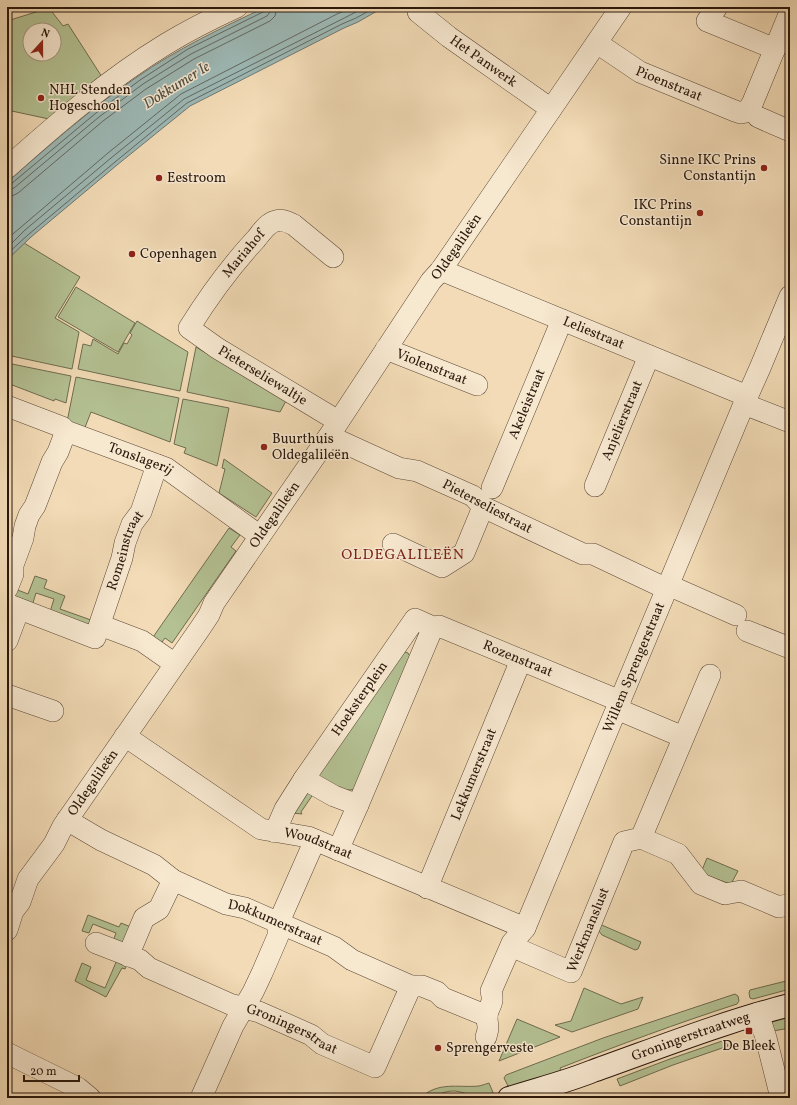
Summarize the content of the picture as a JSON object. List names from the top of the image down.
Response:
{
  "streets": {
    "main road": ["Groningerstraatweg"],
    "street": [
      "Het Panwerk",
      "Pioenstraat",
      "Oldegalileën",
      "Mariahof",
      "Leliestraat",
      "Violenstraat",
      "Pieterseliewaltje",
      "Akeleistraat",
      "Anjelierstraat",
      "Tonslagerij",
      "Pieterseliestraat",
      "Romeinstraat",
      "Rozenstraat",
      "Willem Sprengerstraat",
      "Hoeksterplein",
      "Lekkumerstraat",
      "Woudstraat",
      "Dokkumerstraat",
      "Werkmanslust",
      "Groningerstraat"
    ]
  },
  "crossings": [
    ["Het Panwerk", "Oldegalileën"],
    ["Pioenstraat", "Oldegalileën"],
    ["Oldegalileën", "Leliestraat"],
    ["Oldegalileën", "Violenstraat"],
    ["Oldegalileën", "Pieterseliewaltje"],
    ["Oldegalileën", "Tonslagerij"],
    ["Oldegalileën", "Pieterseliestraat"],
    ["Oldegalileën", "Woudstraat"],
    ["Oldegalileën", "Dokkumerstraat"],
    ["Mariahof", "Pieterseliewaltje"],
    ["Leliestraat", "Akeleistraat"],
    ["Leliestraat", "Anjelierstraat"],
    ["Leliestraat", "Willem Sprengerstraat"],
    ["Pieterseliewaltje", "Pieterseliestraat"],
    ["Tonslagerij", "Romeinstraat"],
    ["Pieterseliestraat", "Willem Sprengerstraat"],
    ["Rozenstraat", "Willem Sprengerstraat"],
    ["Rozenstraat", "Hoeksterplein"],
    ["Rozenstraat", "Lekkumerstraat"],
    ["Willem Sprengerstraat", "Woudstraat"],
    ["Willem Sprengerstraat", "Dokkumerstraat"],
    ["Willem Sprengerstraat", "Werkmanslust"],
    ["Hoeksterplein", "Woudstraat"],
    ["Lekkumerstraat", "Woudstraat"],
    ["Dokkumerstraat", "Groningerstraat"]
  ],
  "districts": ["OLDEGALILEËN"],
  "water": ["Dokkumer Ie"],
  "places": {
    "other": [
      "NHL Stenden Hogeschool",
      "Sinne IKC Prins Constantijn",
      "Eestroom",
      "IKC Prins Constantijn",
      "Copenhagen",
      "Buurthuis Oldegalileën",
      "Sprengerveste"
    ],
    "transit": ["De Bleek"]
  },
  "scale_bar": "20 m",
  "north": "top"
}
